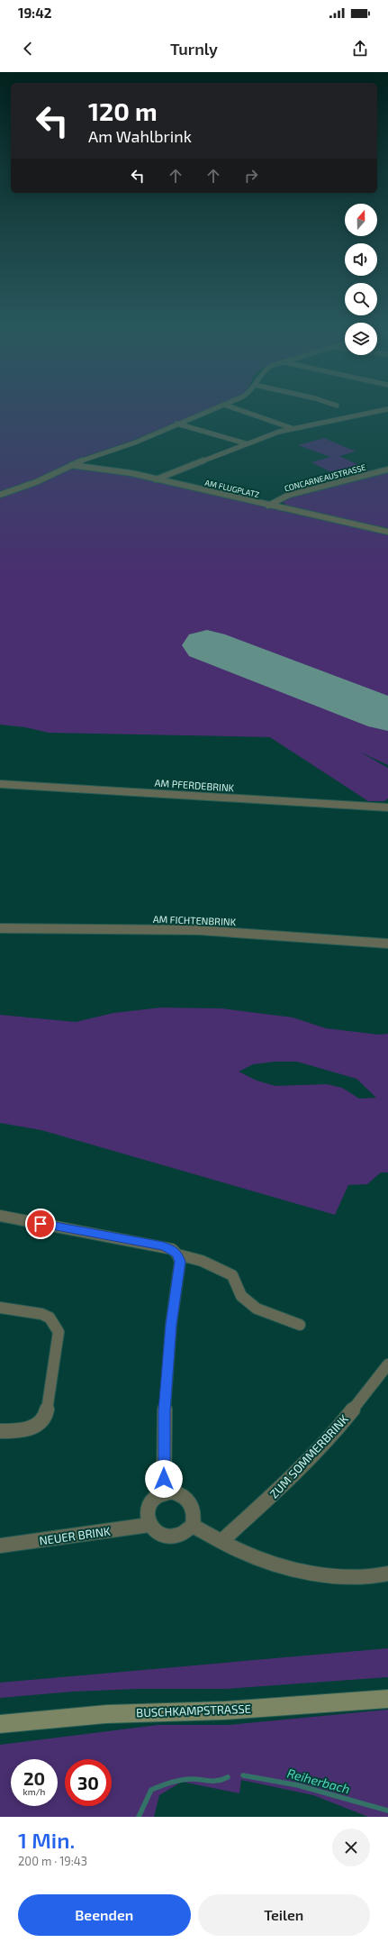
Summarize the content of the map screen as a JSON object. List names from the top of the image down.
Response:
{
  "streets": {
    "main road": ["BUSCHKAMPSTRASSE"],
    "street": [
      "CONCARNEAUSTRASSE",
      "AM FLUGPLATZ",
      "AM PFERDEBRINK",
      "AM FICHTENBRINK",
      "ZUM SOMMERBRINK",
      "NEUER BRINK"
    ]
  },
  "crossings": [
    ["CONCARNEAUSTRASSE", "AM FLUGPLATZ"]
  ],
  "water": ["Reiherbach"],
  "north": "top",
  "page": {
    "status": "19:42",
    "header": "Turnly",
    "turn": ["120 m", "Am Wahlbrink"],
    "speed": "20 km/h",
    "limit": "30",
    "heading": ["1 Min.", "200 m · 19:43"],
    "buttons": ["Beenden", "Teilen"]
  }
}
